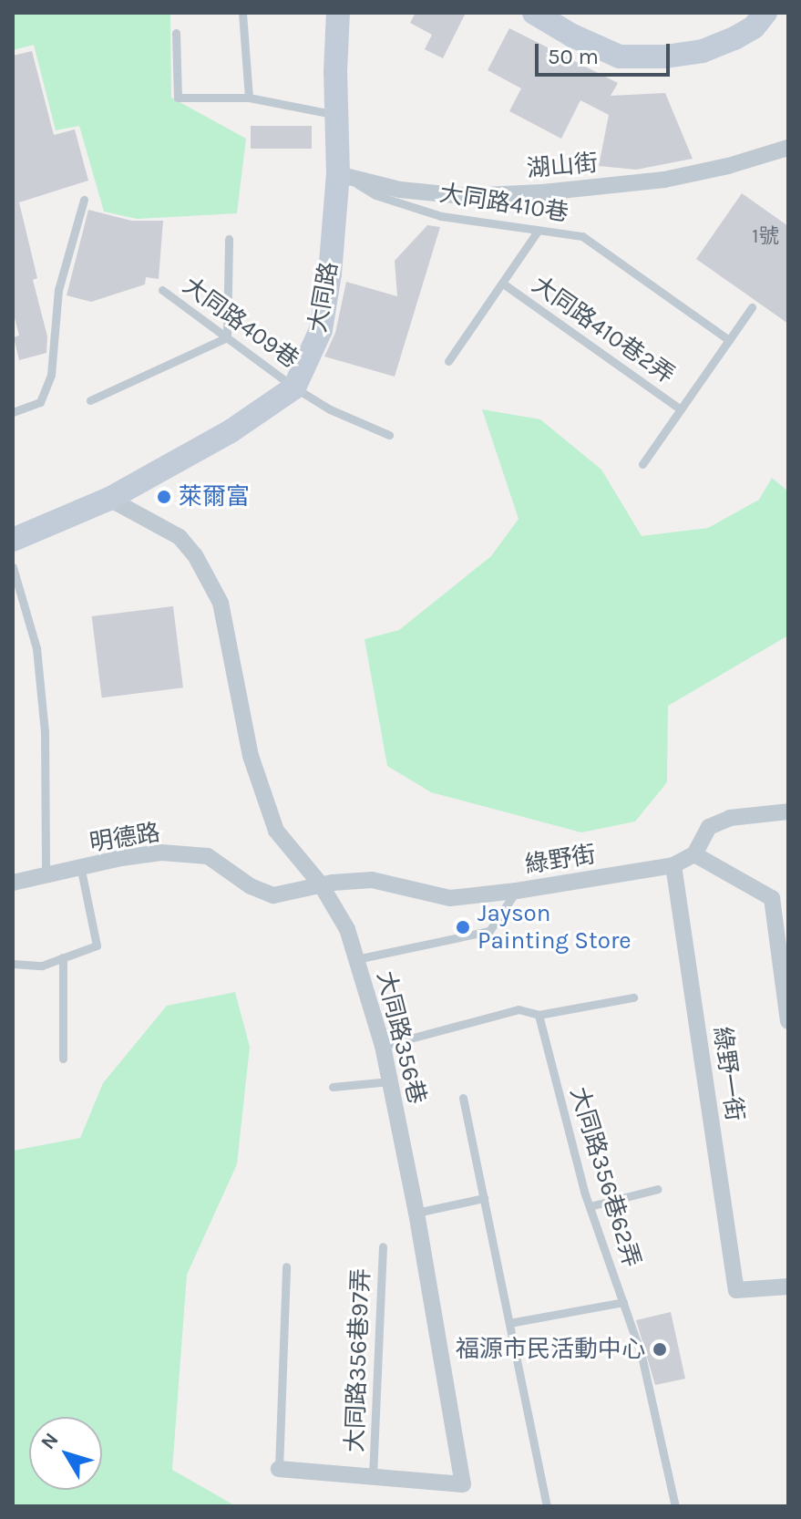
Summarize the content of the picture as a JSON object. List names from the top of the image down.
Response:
{
  "streets": {
    "street": [
      "湖山街",
      "大同路",
      "明德路",
      "綠野街",
      "大同路356巷",
      "綠野一街"
    ],
    "lane": [
      "大同路410巷",
      "大同路409巷",
      "大同路410巷2弄",
      "大同路356巷62弄",
      "大同路356巷97弄"
    ]
  },
  "crossings": [
    ["湖山街", "大同路410巷"],
    ["湖山街", "大同路"],
    ["大同路410巷", "大同路"],
    ["大同路", "大同路409巷"],
    ["明德路", "綠野街"],
    ["明德路", "大同路356巷"],
    ["綠野街", "大同路356巷"],
    ["綠野街", "綠野一街"],
    ["大同路356巷", "大同路356巷97弄"]
  ],
  "places": ["萊爾富", "Jayson Painting Store", "福源市民活動中心"],
  "house_numbers": ["1號"],
  "scale_bar": "50 m",
  "north": "top left"
}
